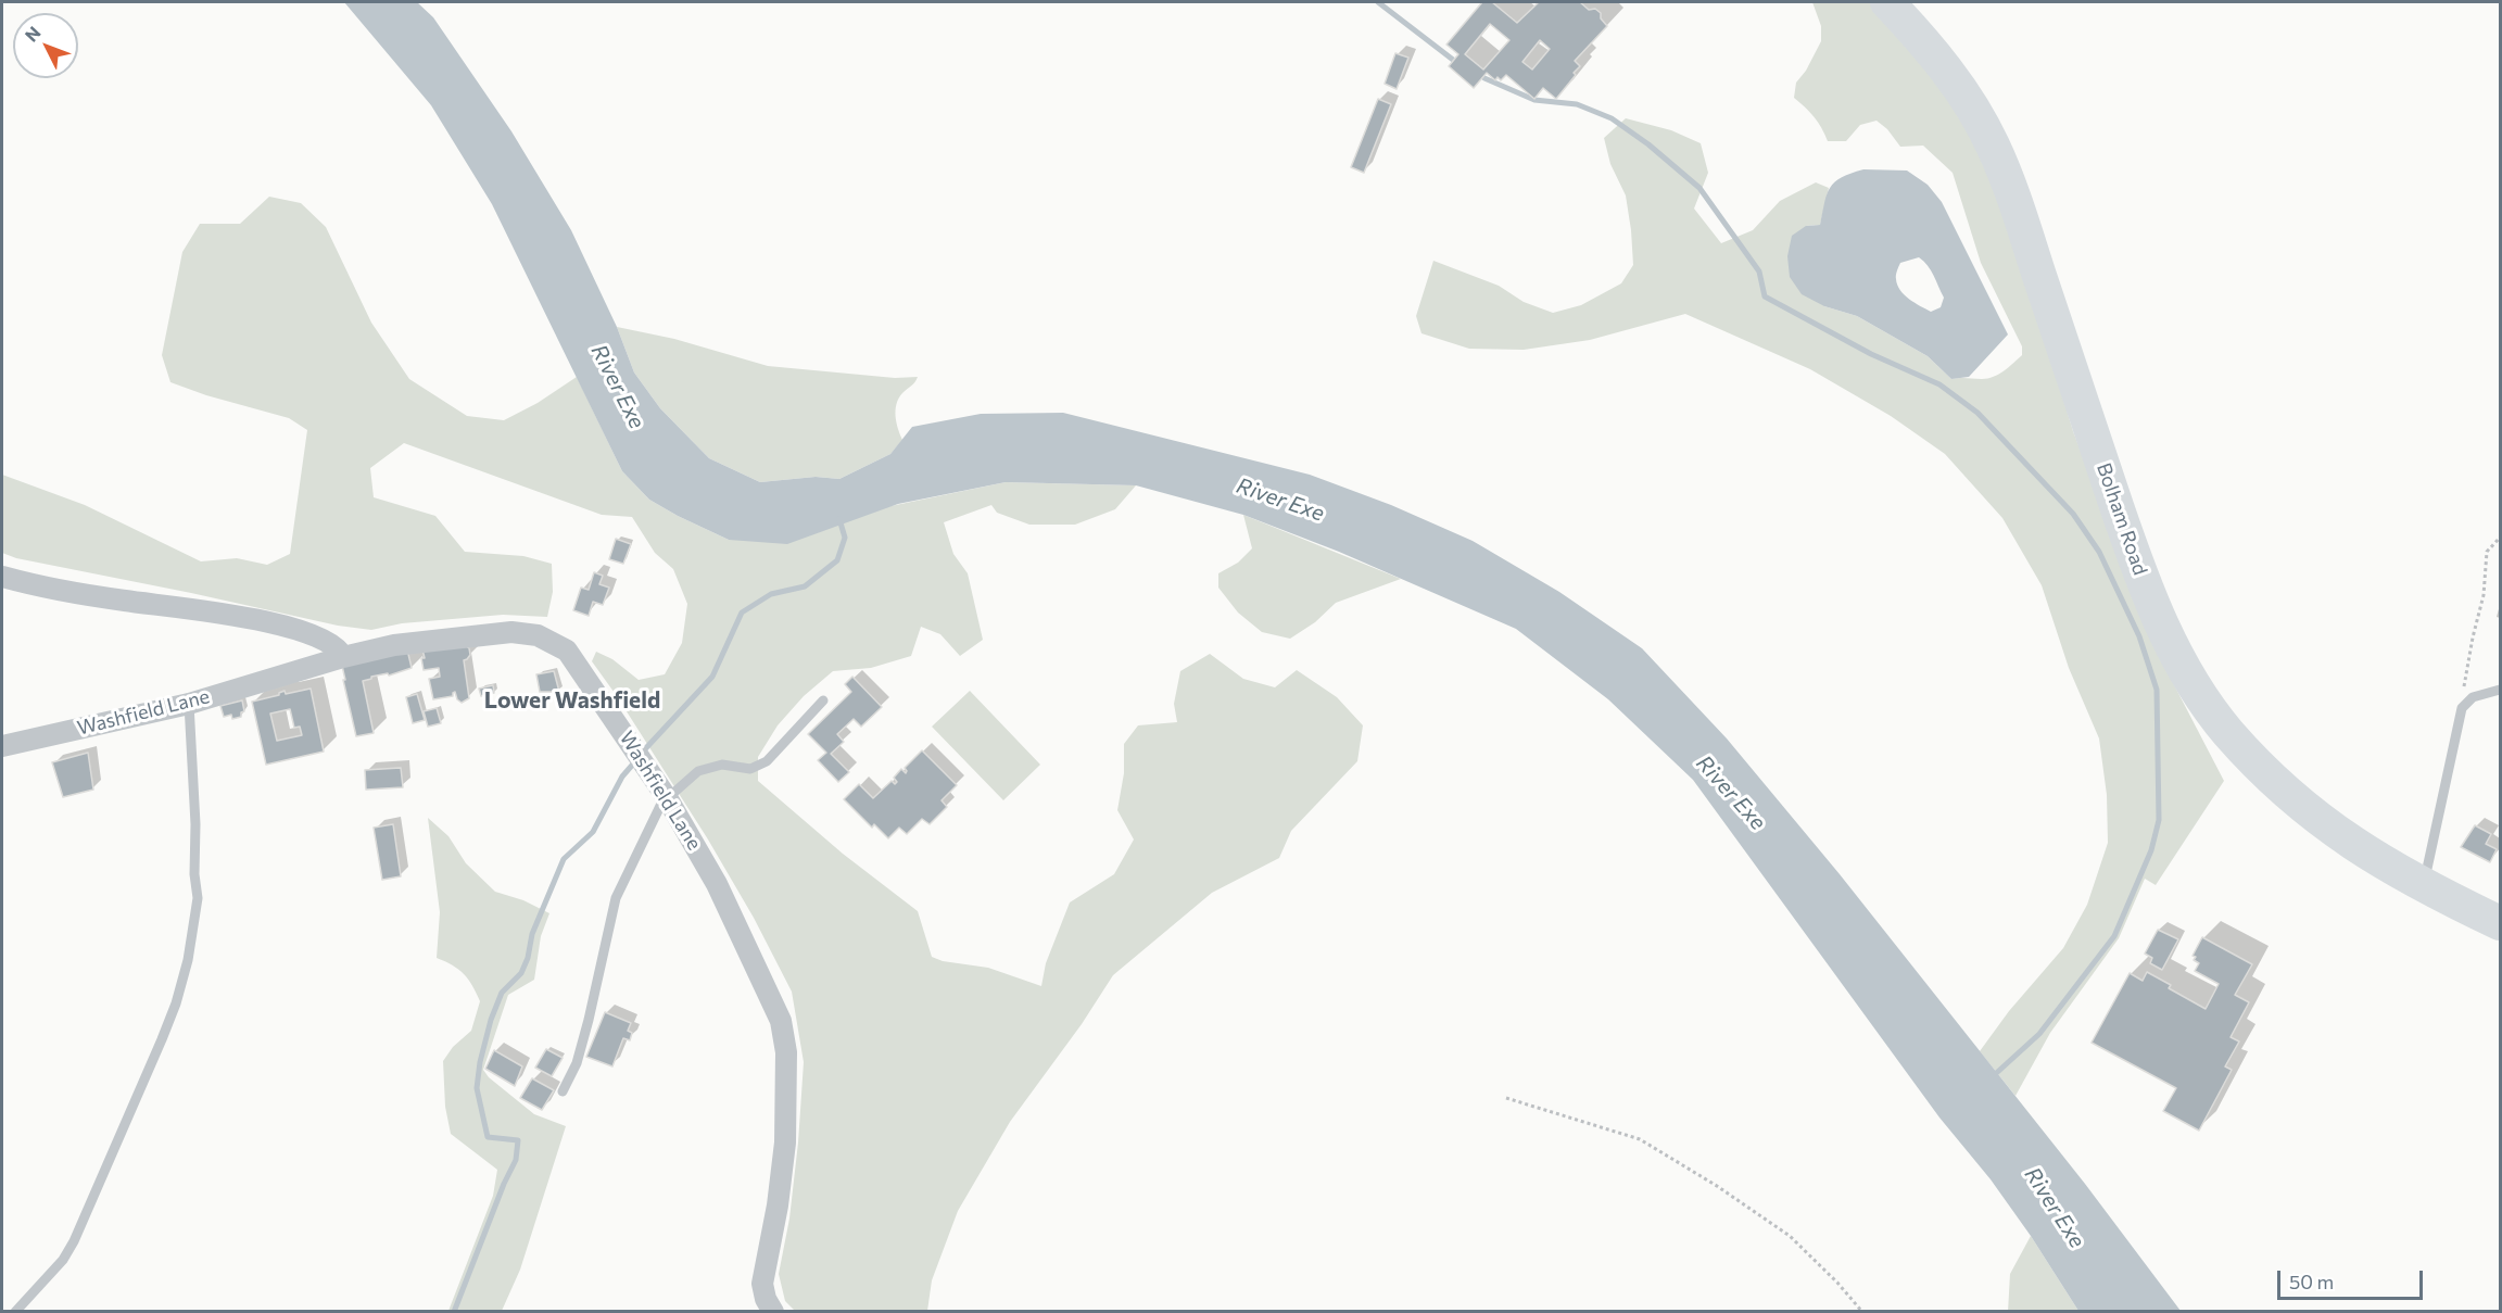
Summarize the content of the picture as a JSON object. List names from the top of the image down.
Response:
{
  "streets": {
    "main road": ["Bolham Road"],
    "street": ["Washfield Lane"]
  },
  "districts": ["Lower Washfield"],
  "water": ["River Exe"],
  "scale_bar": "50 m",
  "north": "top left"
}
